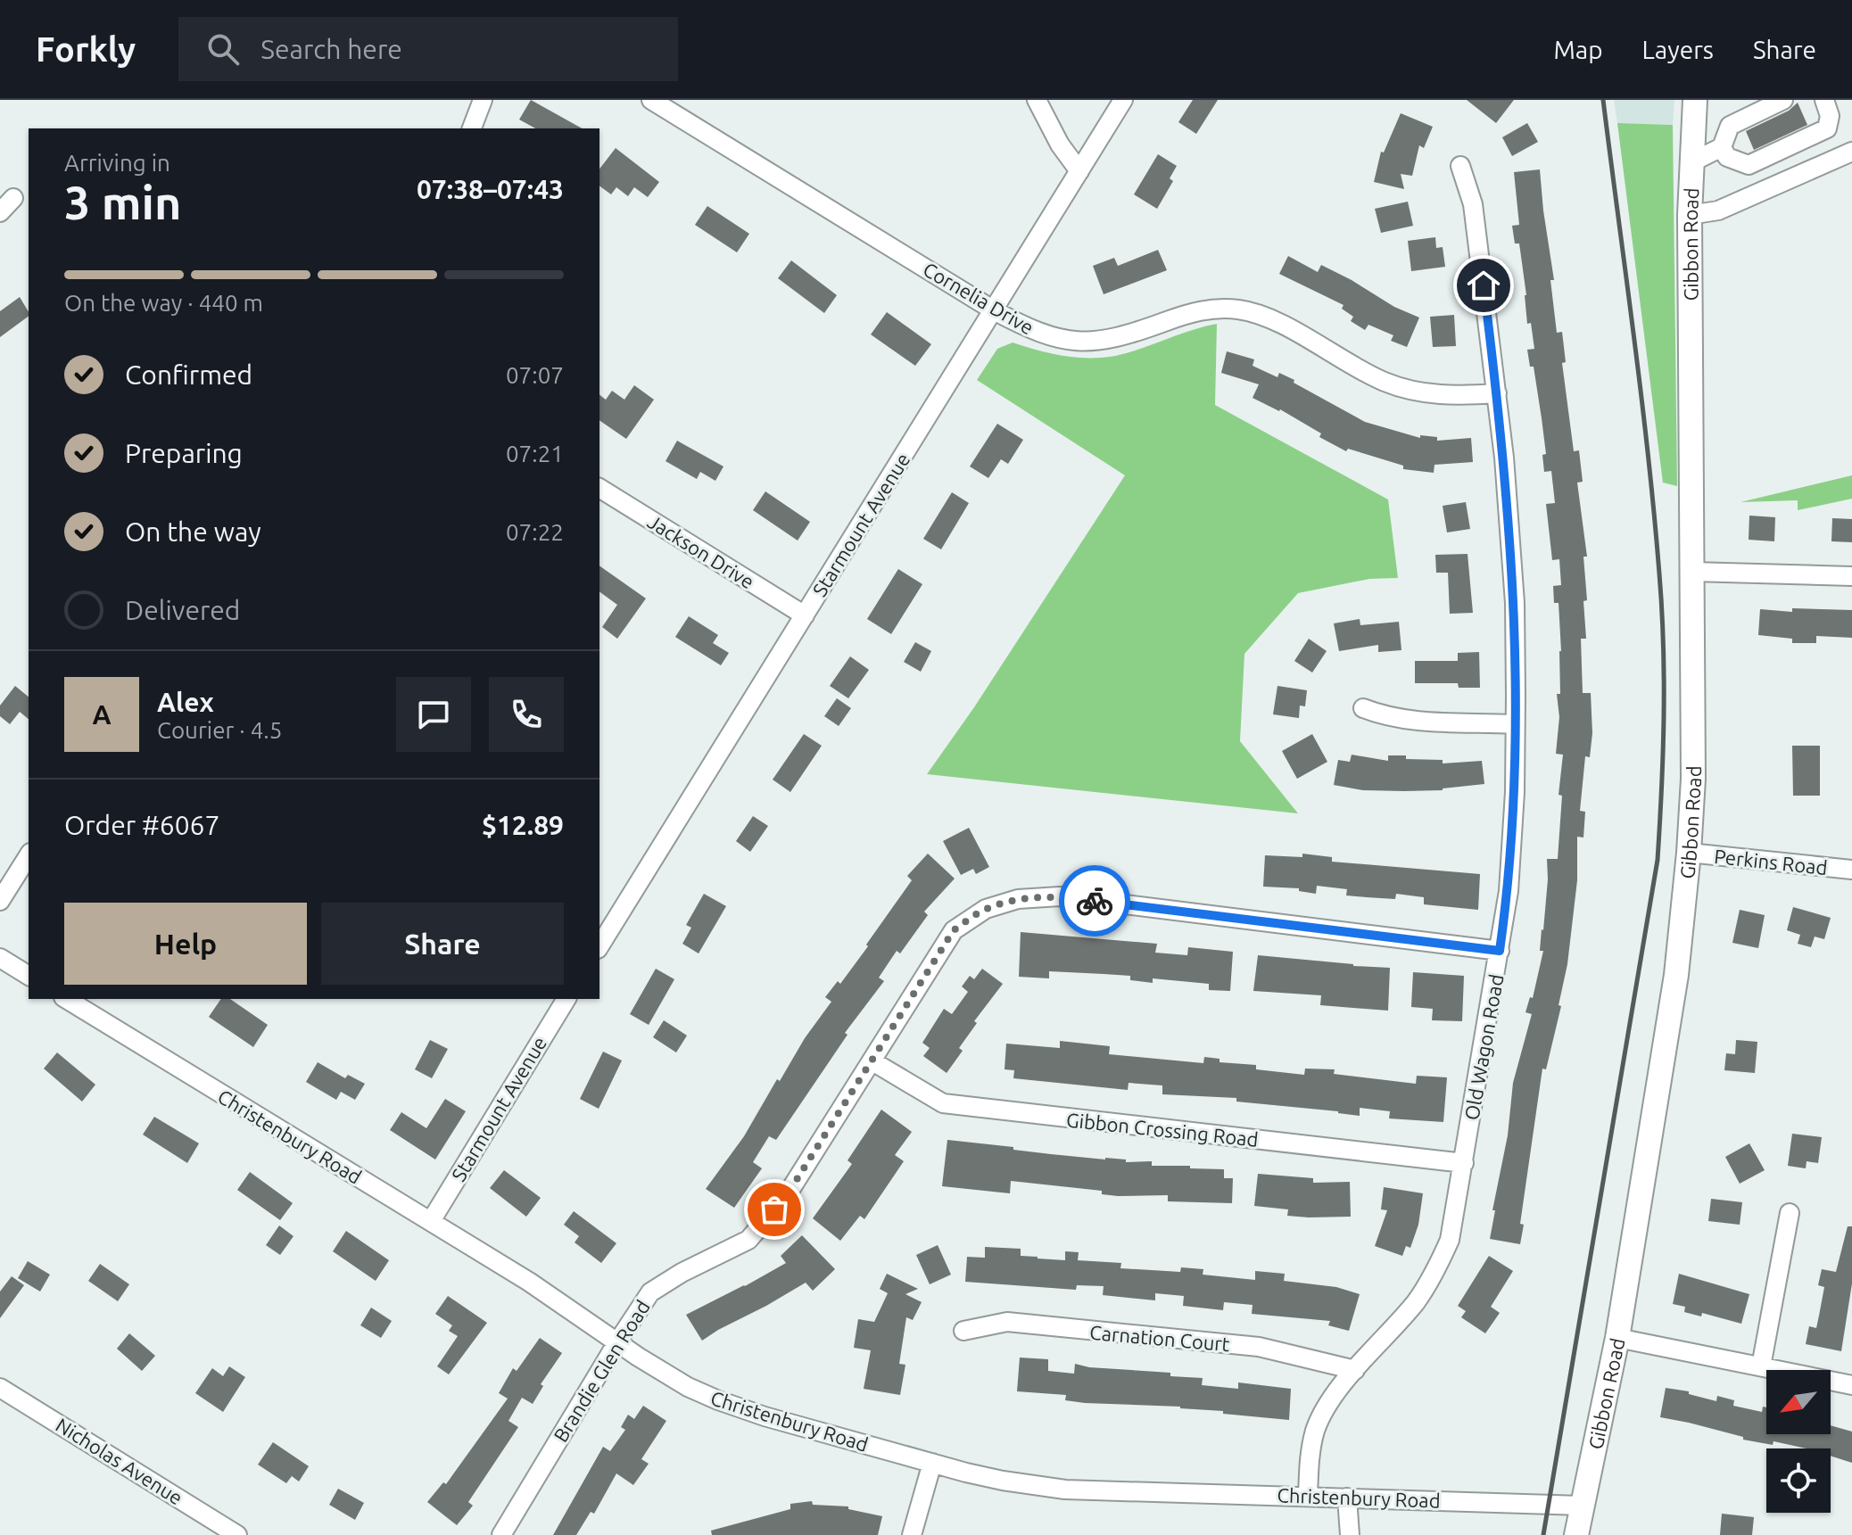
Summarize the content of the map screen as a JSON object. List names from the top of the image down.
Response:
{
  "streets": {
    "main road": ["Gibbon Road"],
    "street": [
      "Cornelia Drive",
      "Starmount Avenue",
      "Jackson Drive",
      "Perkins Road",
      "Old Wagon Road",
      "Gibbon Crossing Road",
      "Christenbury Road",
      "Carnation Court",
      "Brandie Glen Road",
      "Nicholas Avenue"
    ]
  },
  "crossings": [
    ["Gibbon Road", "Perkins Road"],
    ["Gibbon Road", "Christenbury Road"],
    ["Cornelia Drive", "Starmount Avenue"],
    ["Cornelia Drive", "Old Wagon Road"],
    ["Starmount Avenue", "Jackson Drive"],
    ["Starmount Avenue", "Christenbury Road"],
    ["Old Wagon Road", "Gibbon Crossing Road"],
    ["Old Wagon Road", "Christenbury Road"],
    ["Old Wagon Road", "Carnation Court"],
    ["Old Wagon Road", "Brandie Glen Road"],
    ["Gibbon Crossing Road", "Brandie Glen Road"],
    ["Christenbury Road", "Brandie Glen Road"]
  ],
  "north": "bottom left",
  "page": {
    "header": "Forkly",
    "search": "Search here",
    "nav": ["Map", "Layers", "Share"],
    "heading": ["3 min", "Arriving in", "07:38–07:43"],
    "panel": [
      "Alex",
      "Courier · 4.5",
      "Order #6067",
      "$12.89"
    ],
    "bar": "On the way · 440 m",
    "list": [
      ["Confirmed", "07:07"],
      ["Preparing", "07:21"],
      ["On the way", "07:22"],
      "Delivered"
    ],
    "round": "A",
    "buttons": ["Help", "Share"]
  }
}
